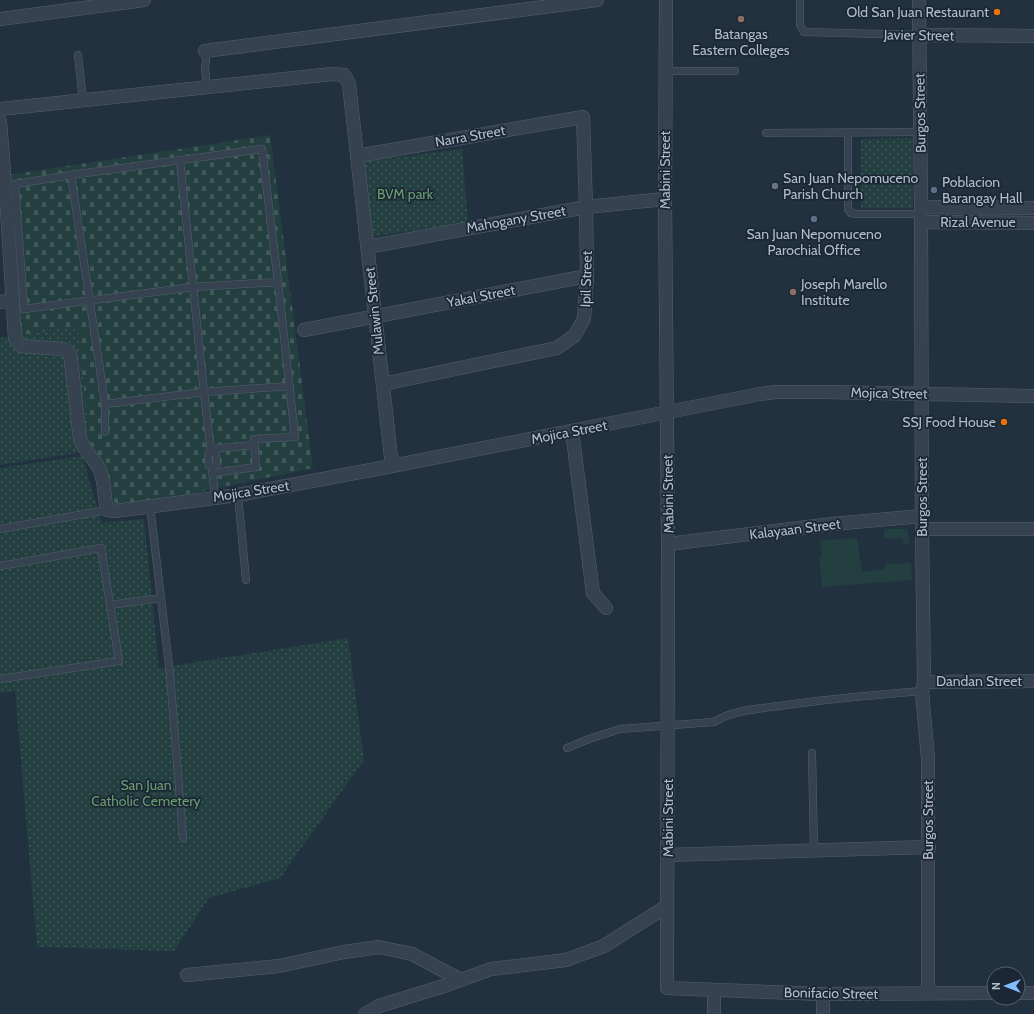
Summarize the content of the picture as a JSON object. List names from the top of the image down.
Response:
{
  "streets": {
    "street": [
      "Javier Street",
      "Burgos Street",
      "Narra Street",
      "Mabini Street",
      "Mahogany Street",
      "Rizal Avenue",
      "Ipil Street",
      "Yakal Street",
      "Mulawin Street",
      "Mojica Street",
      "Kalayaan Street",
      "Dandan Street",
      "Bonifacio Street"
    ]
  },
  "crossings": [
    ["Javier Street", "Burgos Street"],
    ["Burgos Street", "Rizal Avenue"],
    ["Burgos Street", "Mojica Street"],
    ["Burgos Street", "Kalayaan Street"],
    ["Burgos Street", "Dandan Street"],
    ["Burgos Street", "Bonifacio Street"],
    ["Narra Street", "Ipil Street"],
    ["Narra Street", "Mulawin Street"],
    ["Mabini Street", "Mahogany Street"],
    ["Mabini Street", "Mojica Street"],
    ["Mabini Street", "Kalayaan Street"],
    ["Mabini Street", "Bonifacio Street"],
    ["Mahogany Street", "Ipil Street"],
    ["Mahogany Street", "Mulawin Street"],
    ["Ipil Street", "Yakal Street"],
    ["Ipil Street", "Mulawin Street"],
    ["Yakal Street", "Mulawin Street"],
    ["Mulawin Street", "Mojica Street"]
  ],
  "parks": ["BVM park", "San Juan Catholic Cemetery"],
  "places": [
    "Old San Juan Restaurant",
    "Batangas Eastern Colleges",
    "San Juan Nepomuceno Parish Church",
    "Poblacion Barangay Hall",
    "San Juan Nepomuceno Parochial Office",
    "Joseph Marello Institute",
    "SSJ Food House"
  ],
  "north": "left"
}
